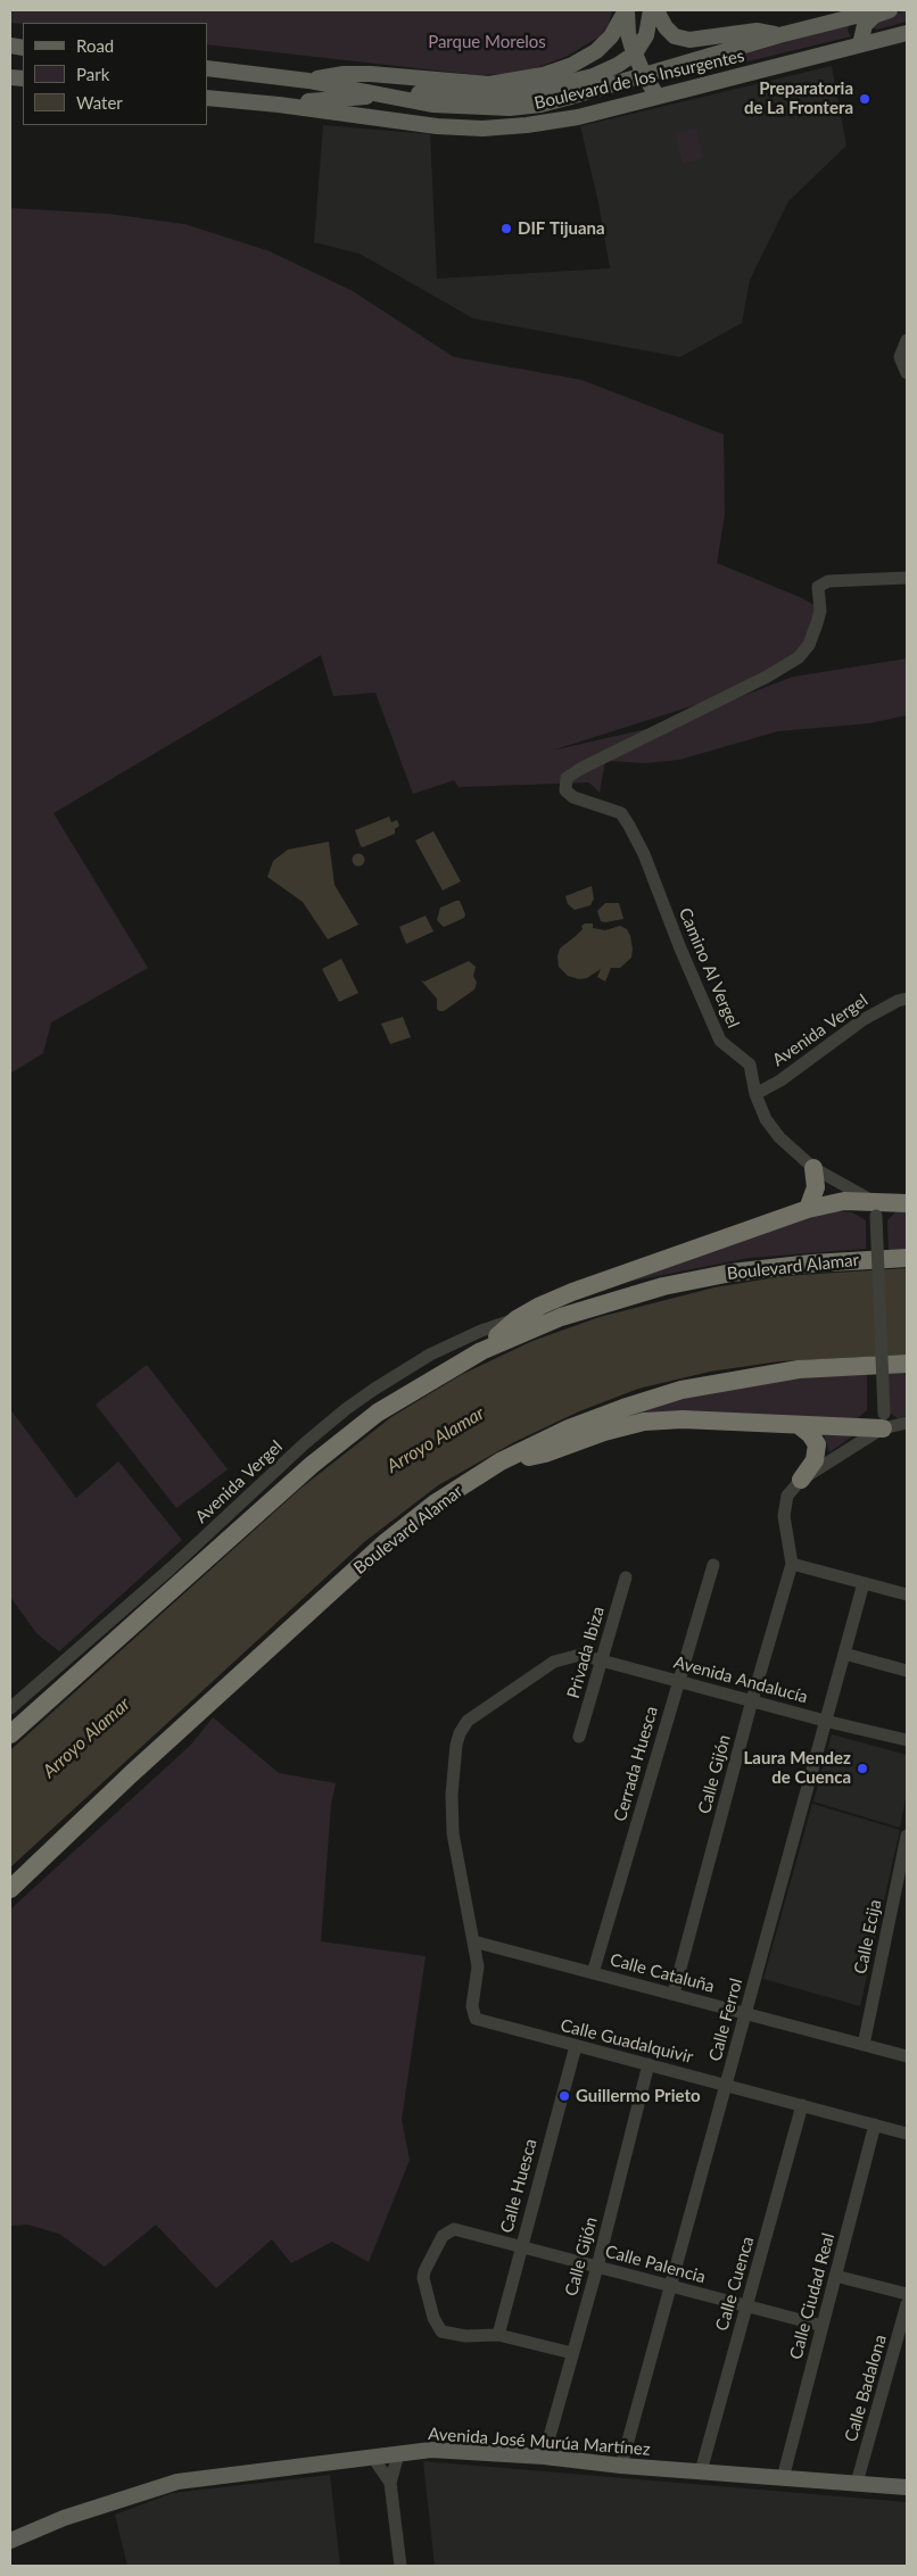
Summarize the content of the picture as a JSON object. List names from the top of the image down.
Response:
{
  "streets": {
    "highway": ["Boulevard Alamar"],
    "main road": ["Boulevard de los Insurgentes", "Avenida José Murúa Martínez"],
    "street": [
      "Camino Al Vergel",
      "Avenida Vergel",
      "Privada Ibiza",
      "Avenida Andalucía",
      "Cerrada Huesca",
      "Calle Gijón",
      "Calle Ecija",
      "Calle Cataluña",
      "Calle Ferrol",
      "Calle Guadalquivir",
      "Calle Huesca",
      "Calle Palencia",
      "Calle Cuenca",
      "Calle Ciudad Real",
      "Calle Badalona"
    ]
  },
  "crossings": [
    ["Camino Al Vergel", "Avenida Vergel"],
    ["Privada Ibiza", "Avenida Andalucía"],
    ["Avenida Andalucía", "Cerrada Huesca"],
    ["Avenida Andalucía", "Calle Gijón"],
    ["Avenida Andalucía", "Calle Cataluña"],
    ["Avenida Andalucía", "Calle Ferrol"],
    ["Avenida Andalucía", "Calle Guadalquivir"],
    ["Cerrada Huesca", "Calle Cataluña"],
    ["Calle Gijón", "Calle Cataluña"],
    ["Calle Gijón", "Calle Guadalquivir"],
    ["Calle Gijón", "Calle Palencia"],
    ["Calle Gijón", "Avenida José Murúa Martínez"],
    ["Calle Ecija", "Calle Cataluña"],
    ["Calle Cataluña", "Calle Ferrol"],
    ["Calle Cataluña", "Calle Guadalquivir"],
    ["Calle Ferrol", "Calle Guadalquivir"],
    ["Calle Ferrol", "Calle Palencia"],
    ["Calle Ferrol", "Avenida José Murúa Martínez"],
    ["Calle Guadalquivir", "Calle Huesca"],
    ["Calle Guadalquivir", "Calle Cuenca"],
    ["Calle Guadalquivir", "Calle Ciudad Real"],
    ["Calle Huesca", "Calle Palencia"],
    ["Calle Palencia", "Calle Cuenca"],
    ["Calle Palencia", "Calle Ciudad Real"],
    ["Calle Cuenca", "Avenida José Murúa Martínez"],
    ["Calle Ciudad Real", "Avenida José Murúa Martínez"],
    ["Calle Badalona", "Avenida José Murúa Martínez"]
  ],
  "water": ["Arroyo Alamar"],
  "parks": ["Parque Morelos"],
  "places": [
    "Preparatoria de La Frontera",
    "DIF Tijuana",
    "Laura Mendez de Cuenca",
    "Guillermo Prieto"
  ],
  "legend": ["Road", "Park", "Water"]
}
